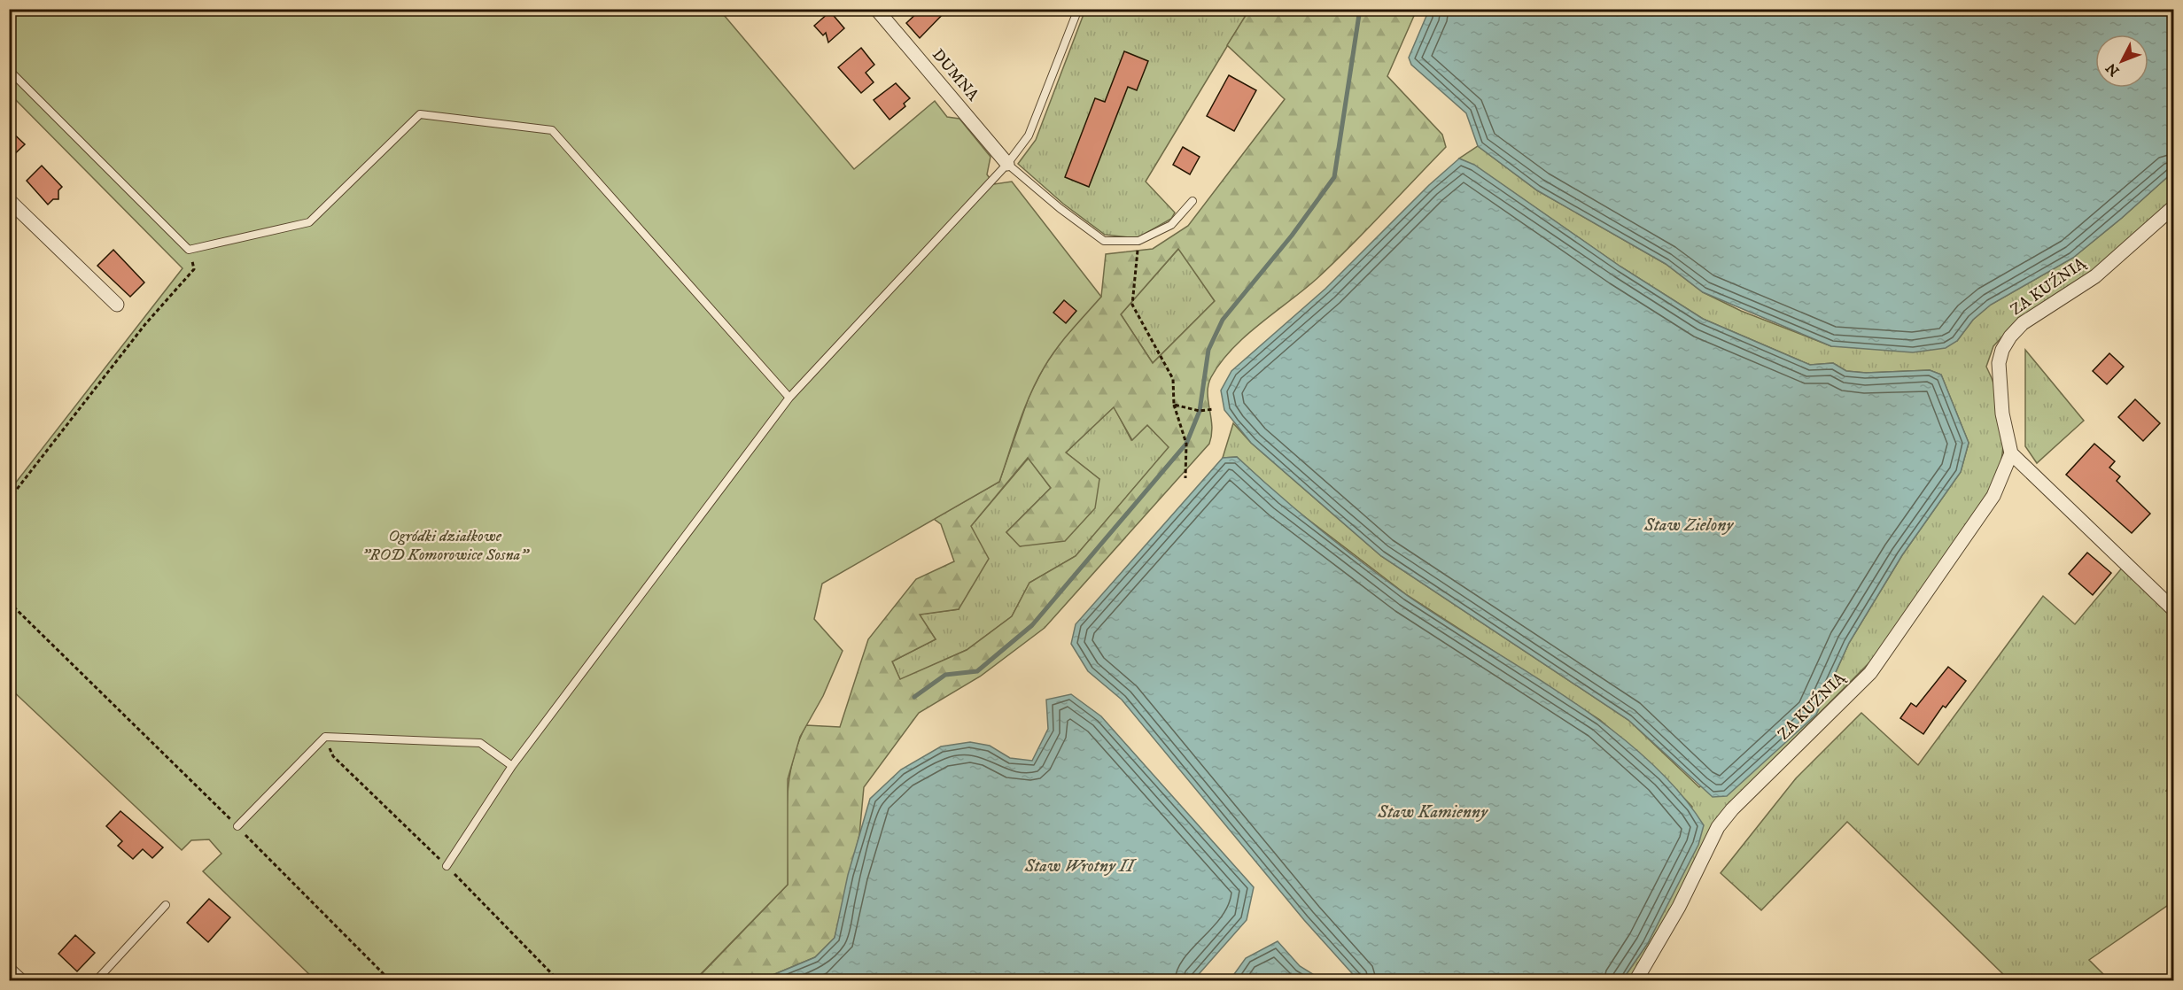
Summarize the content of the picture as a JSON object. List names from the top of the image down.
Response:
{
  "streets": {
    "street": ["DUMNA", "ZA KUŹNIĄ"]
  },
  "water": ["Staw Zielony", "Staw Kamienny", "Staw Wrotny II"],
  "parks": ["Ogródki działkowe \"ROD Komorowice Sosna\""],
  "north": "bottom left"
}
